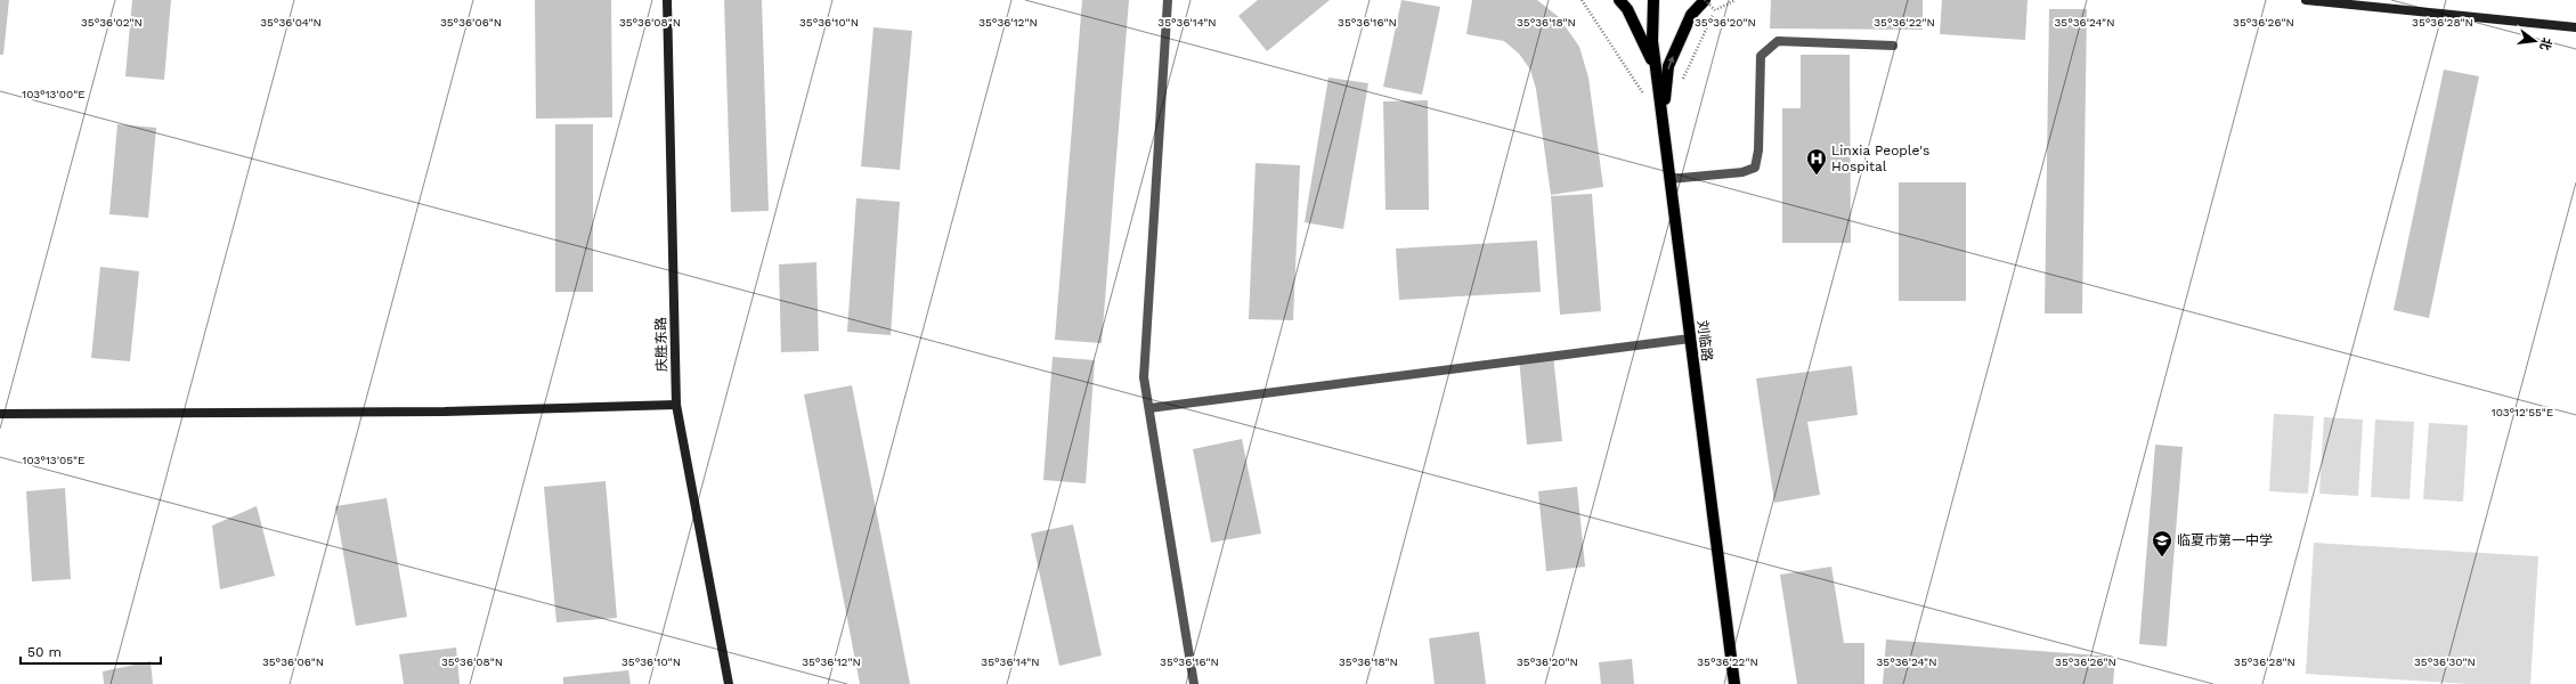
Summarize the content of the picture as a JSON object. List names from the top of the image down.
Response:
{
  "streets": {
    "main road": ["刘临路", "庆胜东路"]
  },
  "places": {
    "hospital": ["Linxia People's Hospital"],
    "school or university": ["临夏市第一中学"]
  },
  "scale_bar": "50 m",
  "north": "right",
  "coordinates": [
    "35°36'02\"N",
    "35°36'04\"N",
    "35°36'06\"N",
    "35°36'08\"N",
    "35°36'10\"N",
    "35°36'12\"N",
    "35°36'14\"N",
    "35°36'16\"N",
    "35°36'18\"N",
    "35°36'20\"N",
    "35°36'22\"N",
    "35°36'24\"N",
    "35°36'26\"N",
    "35°36'28\"N",
    "103°13'00\"E",
    "103°12'55\"E",
    "103°13'05\"E",
    "35°36'30\"N"
  ]
}
